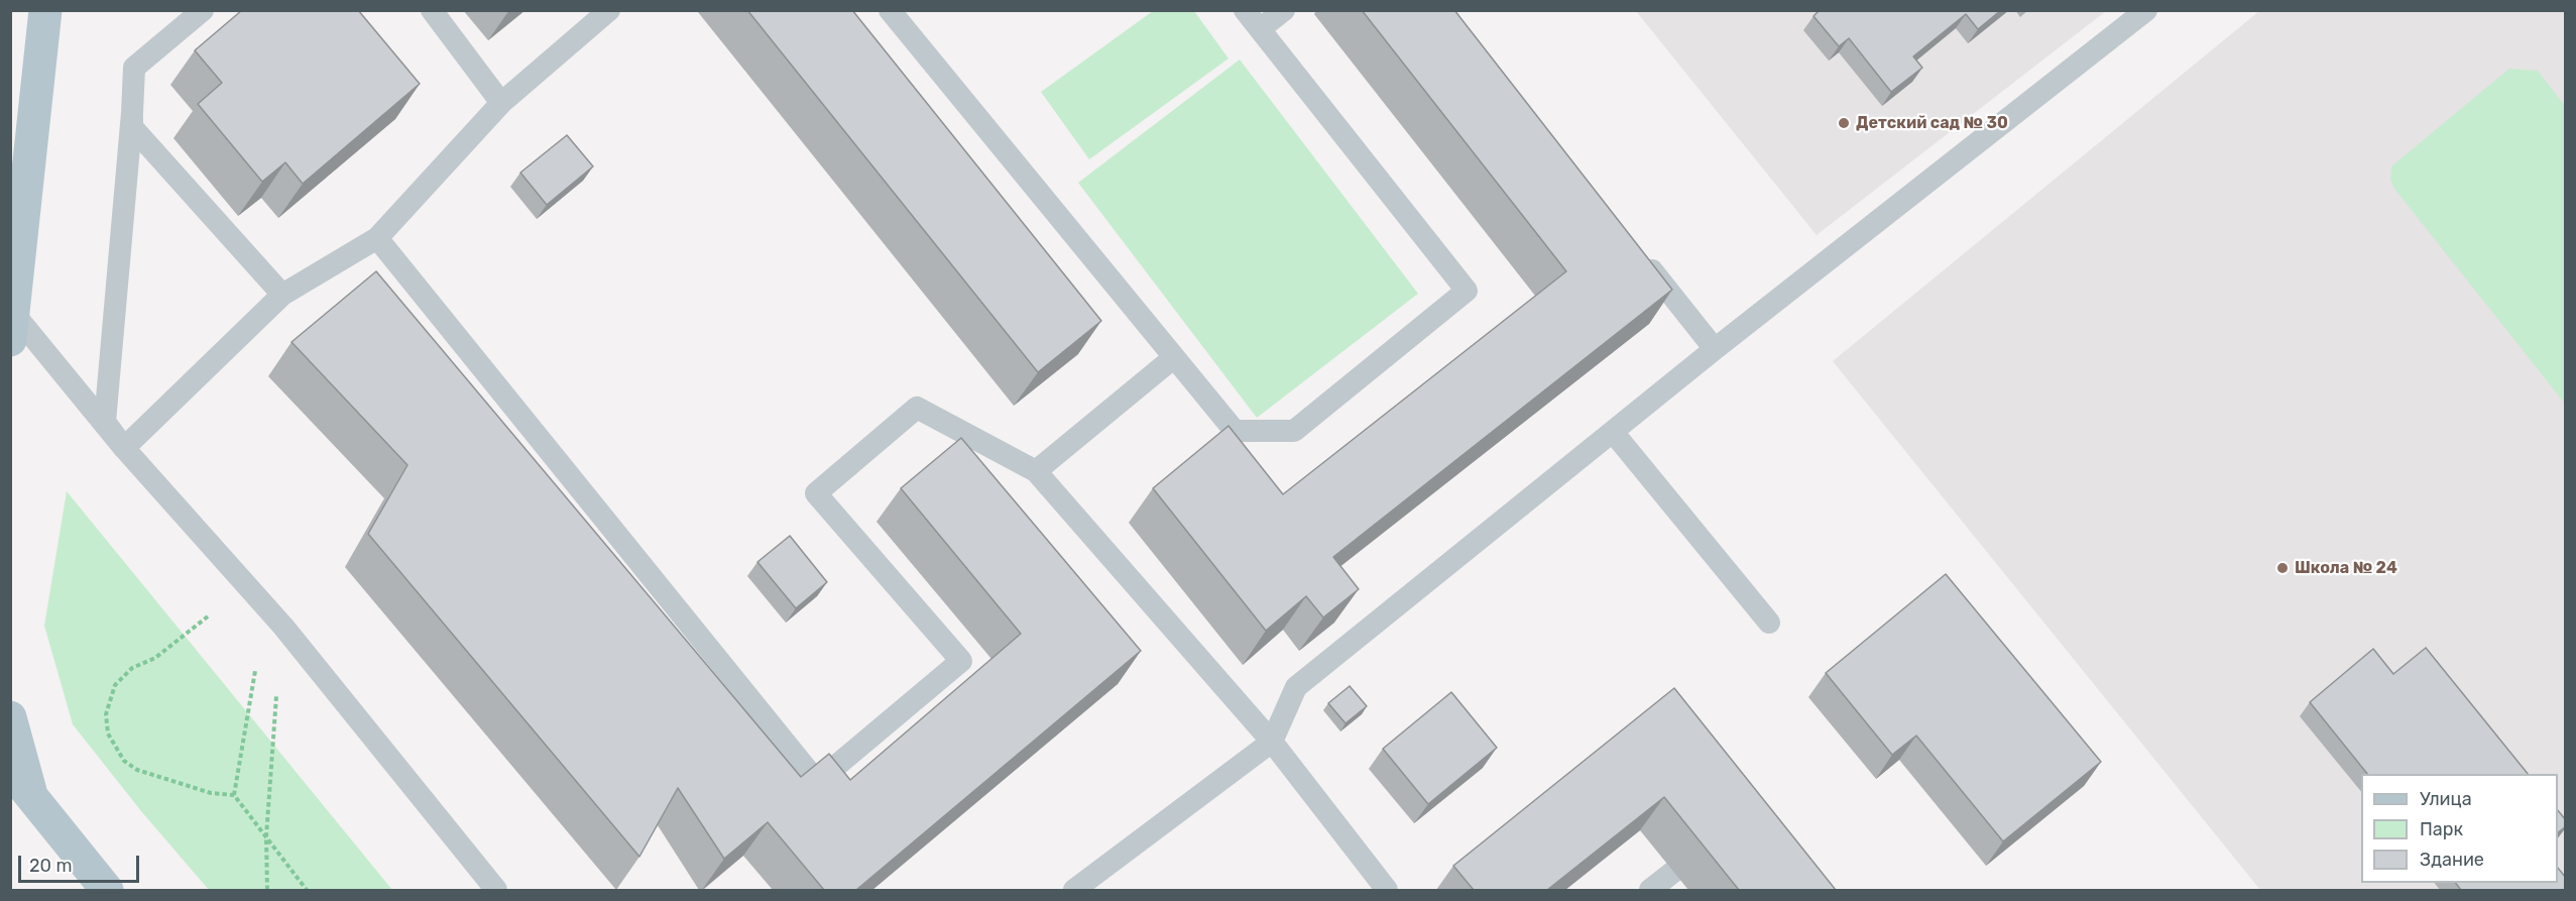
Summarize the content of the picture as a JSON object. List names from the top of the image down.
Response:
{
  "places": ["Детский сад № 30", "Школа № 24"],
  "legend": ["Улица", "Парк", "Здание"],
  "scale_bar": "20 m"
}
